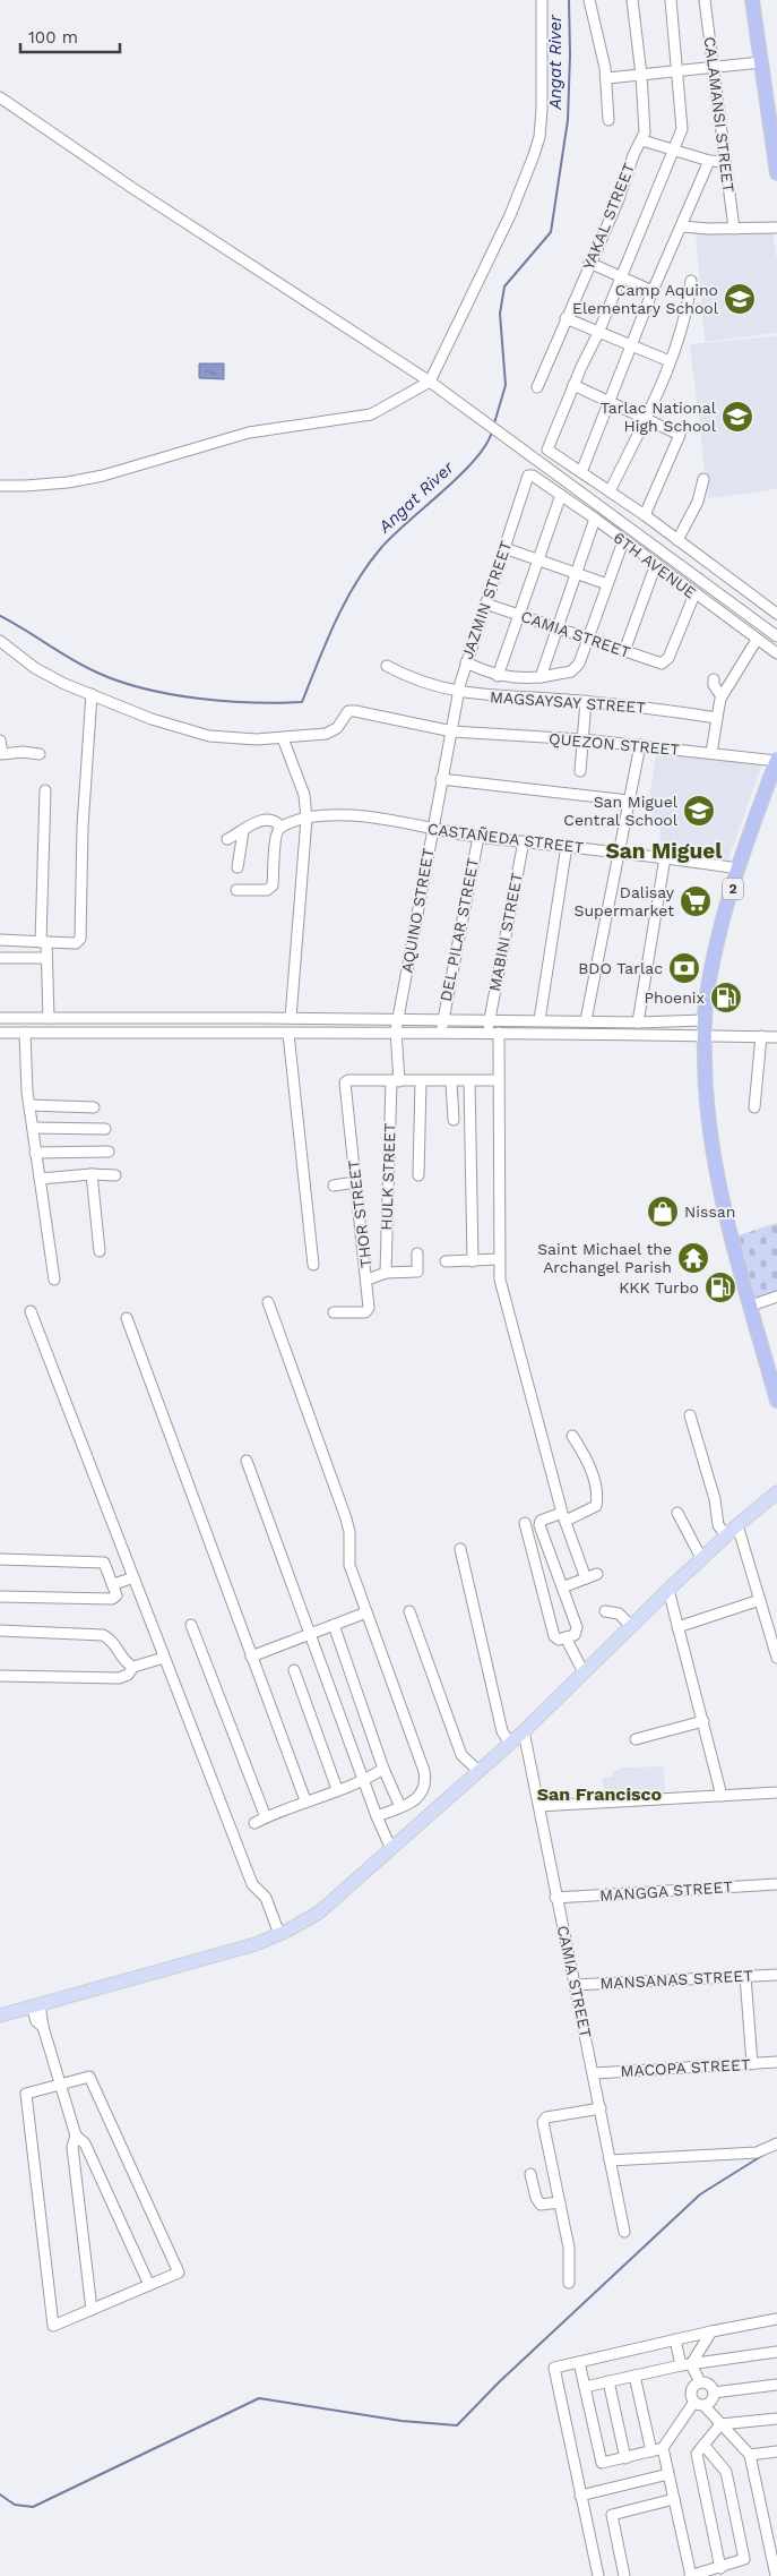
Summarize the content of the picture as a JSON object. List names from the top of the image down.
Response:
{
  "streets": {
    "highway": ["2"],
    "street": [
      "CALAMANSI STREET",
      "YAKAL STREET",
      "6TH AVENUE",
      "JAZMIN STREET",
      "CAMIA STREET",
      "MAGSAYSAY STREET",
      "QUEZON STREET",
      "CASTAÑEDA STREET",
      "AQUINO STREET",
      "DEL PILAR STREET",
      "MABINI STREET",
      "HULK STREET",
      "THOR STREET",
      "MANGGA STREET",
      "MANSANAS STREET",
      "MACOPA STREET"
    ]
  },
  "crossings": [
    ["6TH AVENUE", "JAZMIN STREET"],
    ["6TH AVENUE", "CAMIA STREET"],
    ["JAZMIN STREET", "CAMIA STREET"],
    ["JAZMIN STREET", "MAGSAYSAY STREET"],
    ["JAZMIN STREET", "QUEZON STREET"],
    ["JAZMIN STREET", "AQUINO STREET"],
    ["CAMIA STREET", "MANGGA STREET"],
    ["CAMIA STREET", "MANSANAS STREET"],
    ["CAMIA STREET", "MACOPA STREET"],
    ["QUEZON STREET", "2"],
    ["QUEZON STREET", "AQUINO STREET"],
    ["CASTAÑEDA STREET", "2"],
    ["CASTAÑEDA STREET", "AQUINO STREET"],
    ["CASTAÑEDA STREET", "DEL PILAR STREET"],
    ["CASTAÑEDA STREET", "MABINI STREET"],
    ["AQUINO STREET", "HULK STREET"],
    ["AQUINO STREET", "THOR STREET"],
    ["HULK STREET", "THOR STREET"]
  ],
  "districts": ["San Miguel", "San Francisco"],
  "water": ["Angat River"],
  "places": {
    "school or university": ["Camp Aquino Elementary School", "Tarlac National High School", "San Miguel Central School"],
    "supermarket": ["Dalisay Supermarket"],
    "bank": ["BDO Tarlac"],
    "fuel station": ["Phoenix", "KKK Turbo"],
    "shop": ["Nissan"],
    "temple": ["Saint Michael the Archangel Parish"]
  },
  "scale_bar": "100 m"
}
